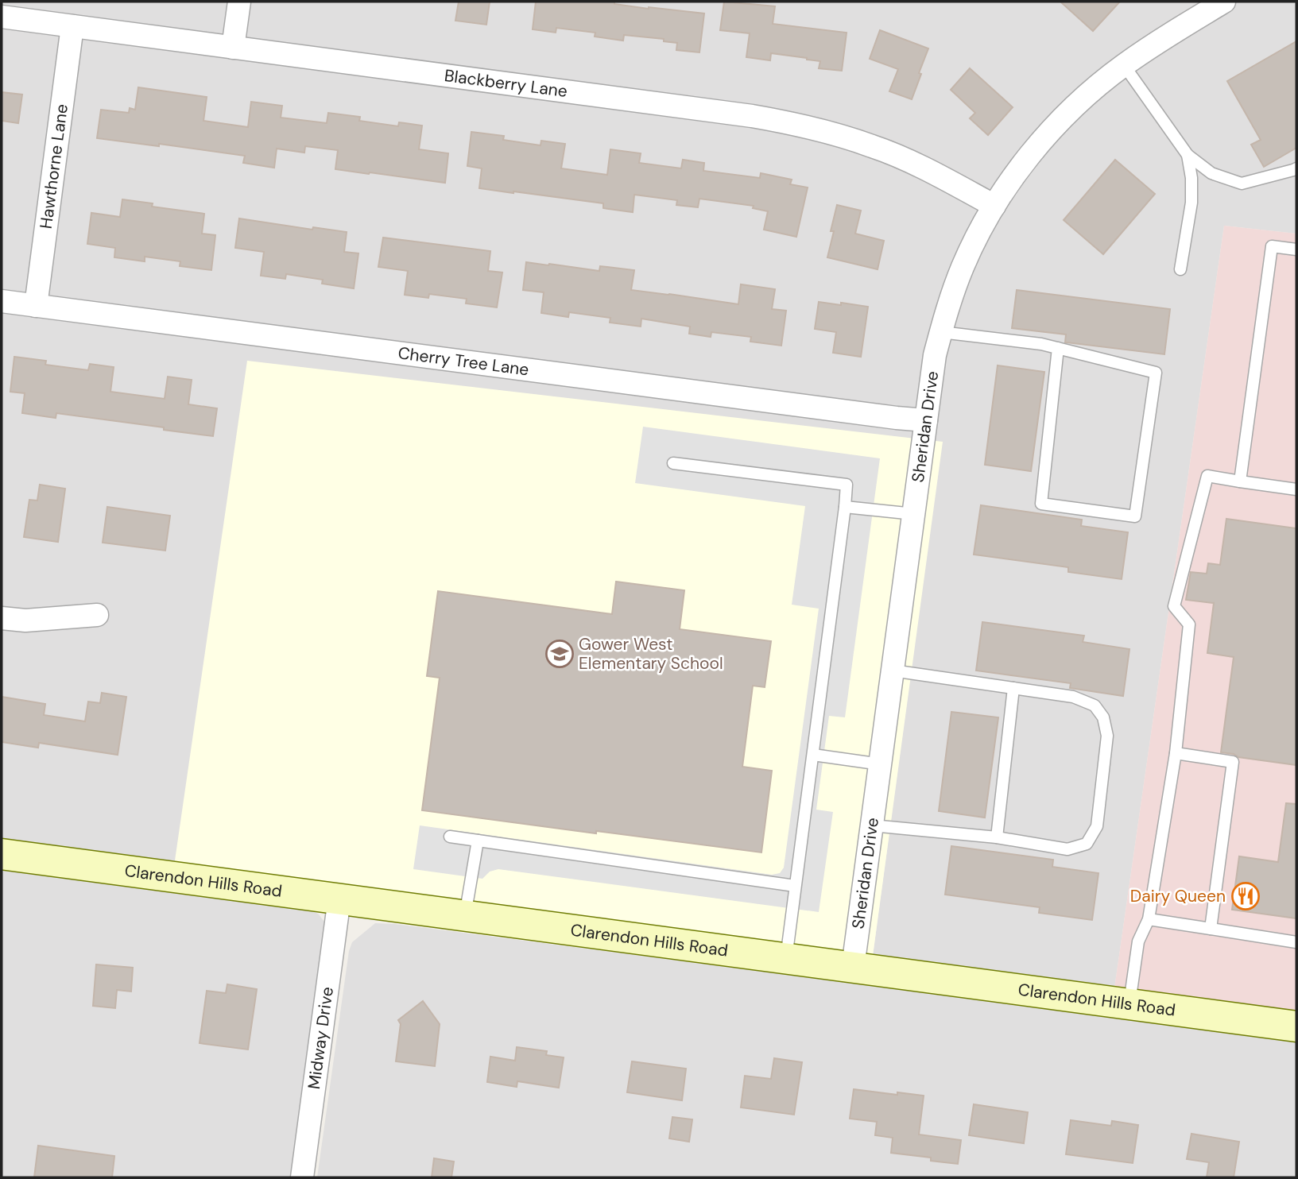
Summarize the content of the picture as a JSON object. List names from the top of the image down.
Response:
{
  "streets": {
    "street": [
      "Blackberry Lane",
      "Hawthorne Lane",
      "Cherry Tree Lane",
      "Sheridan Drive",
      "Clarendon Hills Road",
      "Midway Drive"
    ]
  },
  "crossings": [
    ["Blackberry Lane", "Hawthorne Lane"],
    ["Blackberry Lane", "Sheridan Drive"],
    ["Hawthorne Lane", "Cherry Tree Lane"],
    ["Cherry Tree Lane", "Sheridan Drive"],
    ["Sheridan Drive", "Clarendon Hills Road"],
    ["Clarendon Hills Road", "Midway Drive"]
  ],
  "places": {
    "school or university": ["Gower West Elementary School"],
    "restaurant": ["Dairy Queen"]
  }
}
